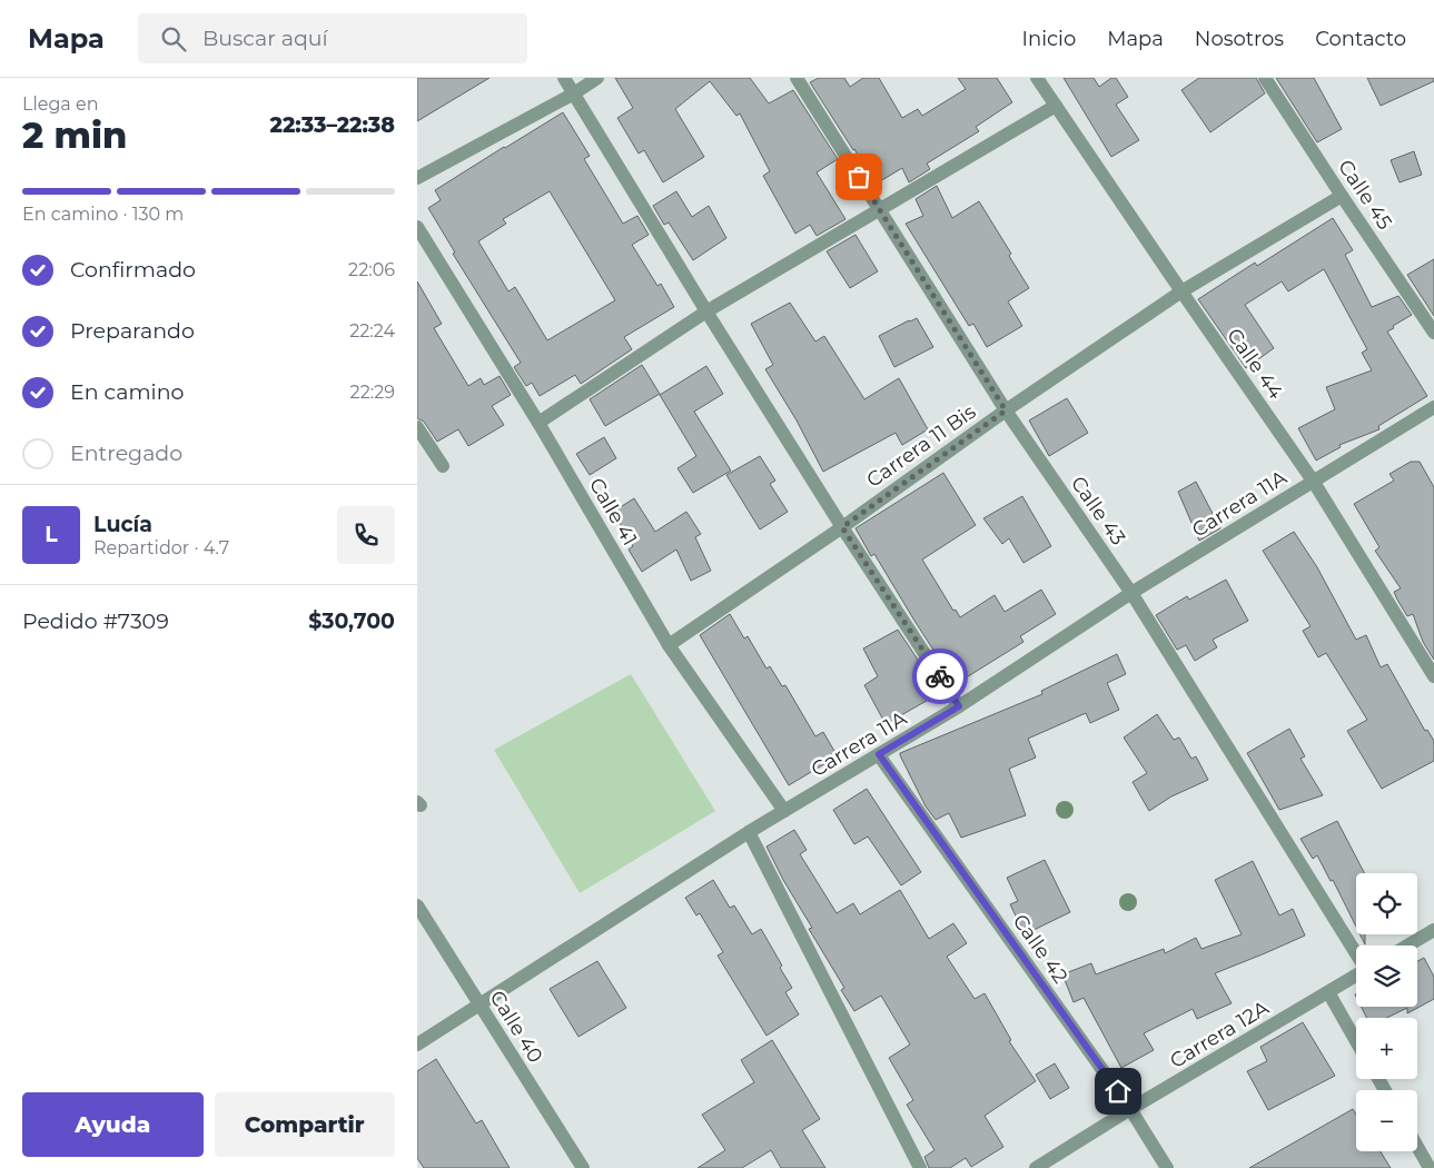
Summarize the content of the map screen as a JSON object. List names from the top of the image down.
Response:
{
  "streets": {
    "street": [
      "Calle 45",
      "Calle 44",
      "Carrera 11 Bis",
      "Carrera 11A",
      "Calle 43",
      "Calle 41",
      "Calle 42",
      "Calle 40",
      "Carrera 12A"
    ]
  },
  "crossings": [
    ["Calle 45", "Carrera 11 Bis"],
    ["Calle 44", "Carrera 11 Bis"],
    ["Calle 44", "Carrera 11A"],
    ["Carrera 11 Bis", "Calle 43"],
    ["Carrera 11 Bis", "Calle 41"],
    ["Carrera 11A", "Calle 43"],
    ["Carrera 11A", "Calle 41"],
    ["Carrera 11A", "Calle 42"],
    ["Carrera 11A", "Calle 40"],
    ["Calle 42", "Carrera 12A"]
  ],
  "page": {
    "header": "Mapa",
    "search": "Buscar aquí",
    "nav": [
      "Inicio",
      "Mapa",
      "Nosotros",
      "Contacto"
    ],
    "heading": ["2 min", "Llega en", "22:33–22:38"],
    "panel": [
      "Lucía",
      "Repartidor · 4.7",
      "Pedido #7309",
      "$30,700"
    ],
    "bar": "En camino · 130 m",
    "list": [
      ["Confirmado", "22:06"],
      ["Preparando", "22:24"],
      ["En camino", "22:29"],
      "Entregado"
    ],
    "round": "L",
    "map_buttons": ["+", "−"],
    "buttons": ["Ayuda", "Compartir"]
  }
}
